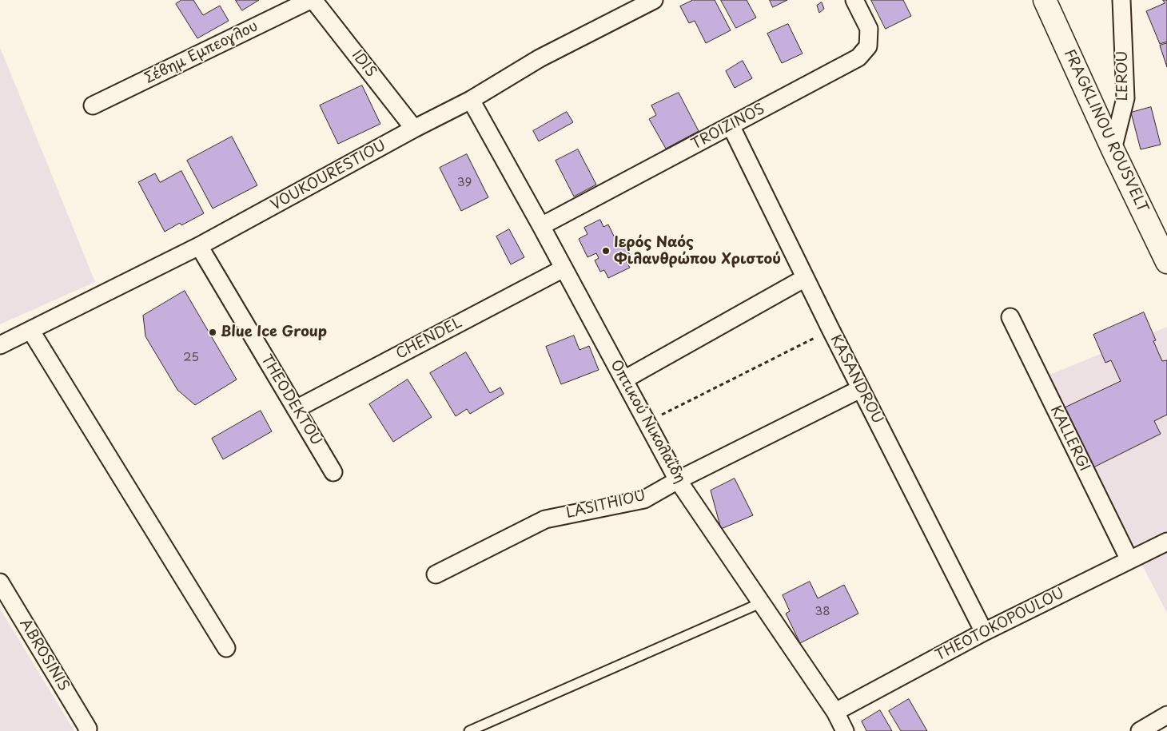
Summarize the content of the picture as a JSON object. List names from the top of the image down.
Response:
{
  "streets": {
    "main road": ["FRAGKLINOU ROUSVELT"],
    "street": [
      "Σέβημ Εμπεογλου",
      "IDIS",
      "LEROU",
      "TROIZINOS",
      "VOUKOURESTIOU",
      "CHENDEL",
      "KASANDROU",
      "THEODEKTOU",
      "Οπτικού Νικολαΐδη",
      "KALLERGI",
      "LASITHIOU",
      "THEOTOKOPOULOU",
      "ABROSINIS"
    ]
  },
  "crossings": [
    ["Σέβημ Εμπεογλου", "IDIS"],
    ["IDIS", "VOUKOURESTIOU"],
    ["LEROU", "FRAGKLINOU ROUSVELT"],
    ["TROIZINOS", "KASANDROU"],
    ["TROIZINOS", "Οπτικού Νικολαΐδη"],
    ["VOUKOURESTIOU", "THEODEKTOU"],
    ["VOUKOURESTIOU", "Οπτικού Νικολαΐδη"],
    ["CHENDEL", "THEODEKTOU"],
    ["CHENDEL", "Οπτικού Νικολαΐδη"],
    ["KASANDROU", "LASITHIOU"],
    ["KASANDROU", "THEOTOKOPOULOU"],
    ["Οπτικού Νικολαΐδη", "LASITHIOU"],
    ["Οπτικού Νικολαΐδη", "THEOTOKOPOULOU"],
    ["KALLERGI", "THEOTOKOPOULOU"]
  ],
  "places": ["Ιερός Ναός Φιλανθρώπου Χριστού", "Blue Ice Group"],
  "house_numbers": ["39", "25", "38"]
}
